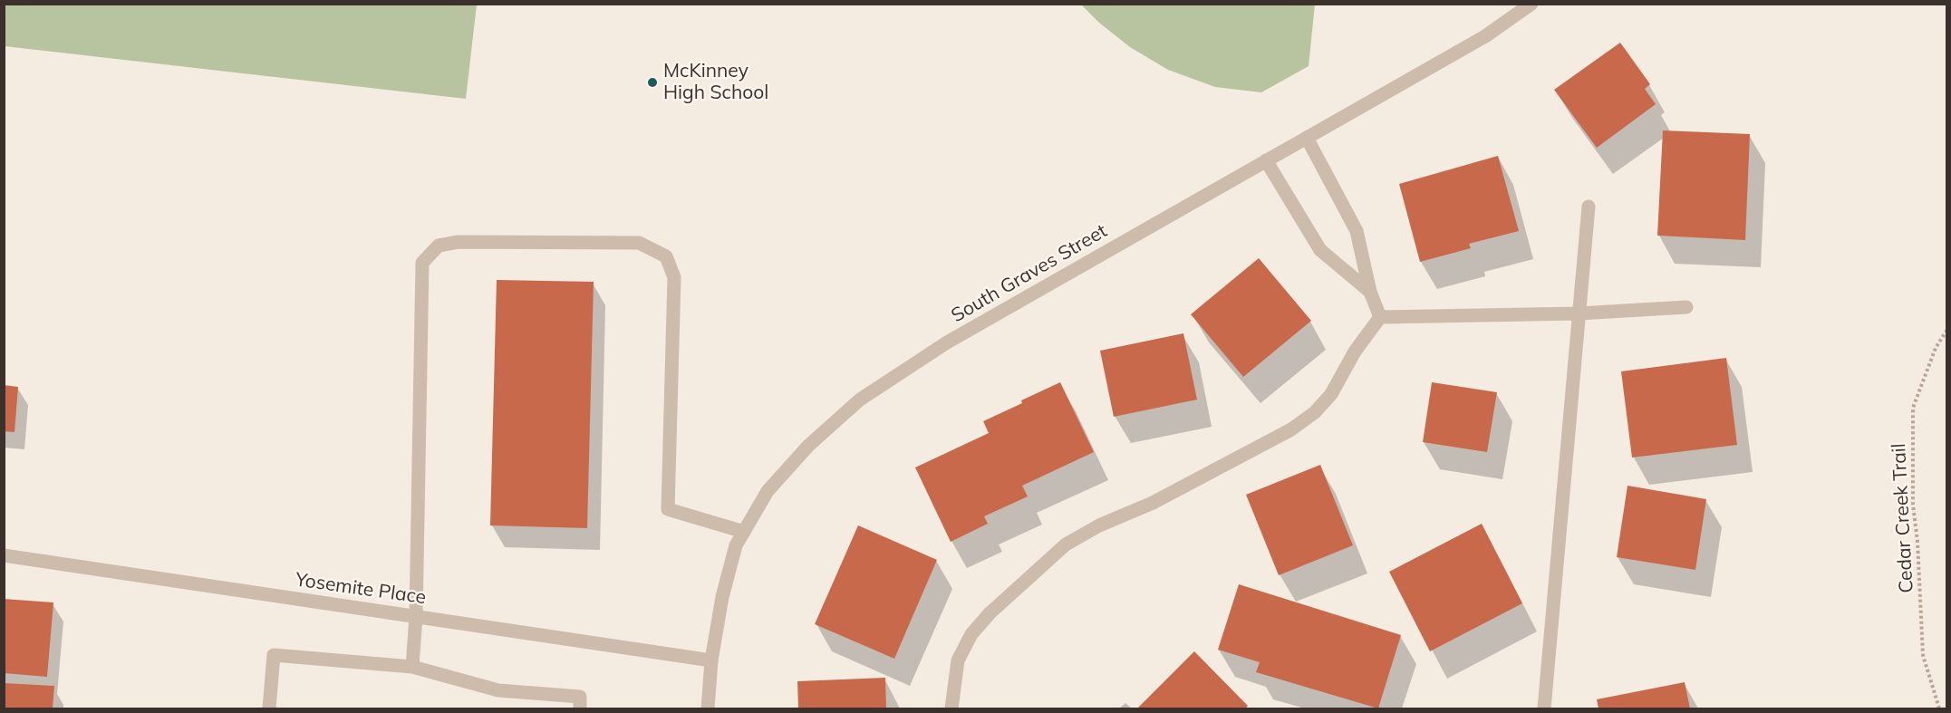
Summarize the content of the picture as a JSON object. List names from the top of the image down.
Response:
{
  "streets": {
    "street": ["South Graves Street", "Yosemite Place"],
    "path": ["Cedar Creek Trail"]
  },
  "crossings": [
    ["South Graves Street", "Yosemite Place"]
  ],
  "places": ["McKinney High School"]
}
